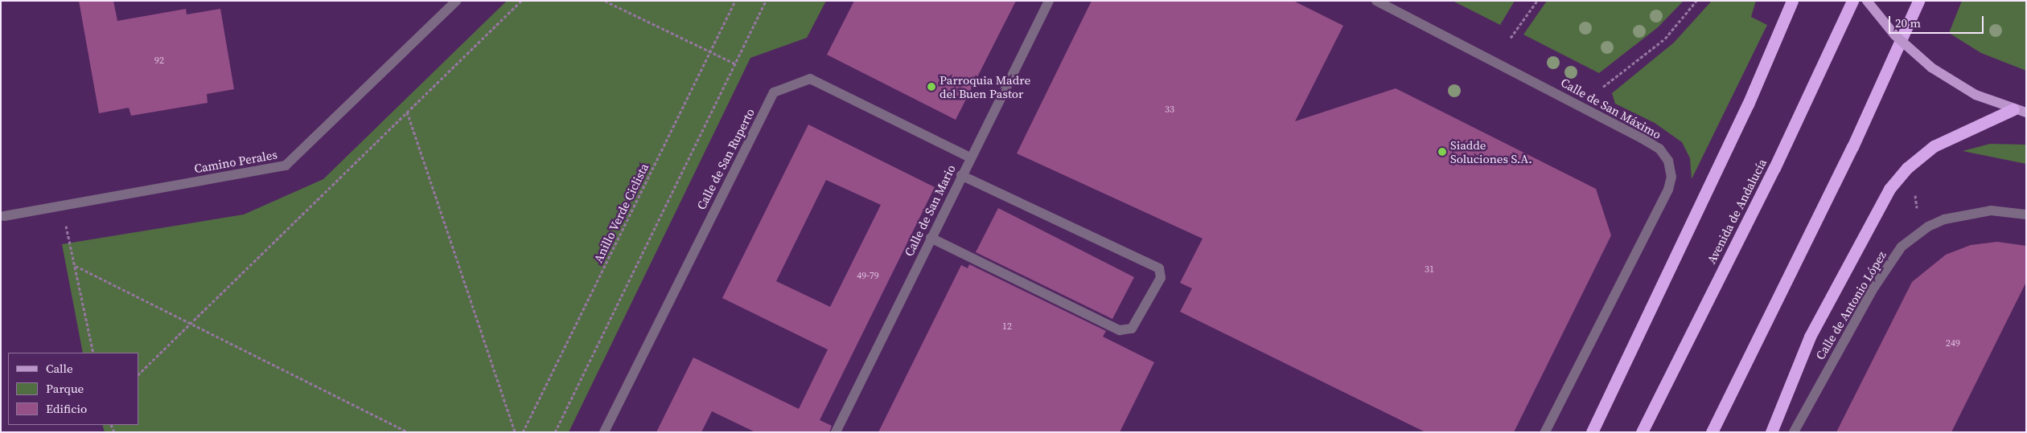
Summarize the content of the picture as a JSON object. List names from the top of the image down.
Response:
{
  "streets": {
    "highway": ["Avenida de Andalucía"],
    "street": [
      "Calle de San Máximo",
      "Calle de San Ruperto",
      "Camino Perales",
      "Calle de San Mario",
      "Calle de Antonio López"
    ],
    "path": ["Anillo Verde Ciclista"]
  },
  "crossings": [
    ["Calle de San Ruperto", "Calle de San Mario"]
  ],
  "places": ["Parroquia Madre del Buen Pastor", "Siadde Soluciones S.A."],
  "house_numbers": [
    "92",
    "33",
    "31",
    "49-79",
    "12",
    "249"
  ],
  "legend": ["Calle", "Parque", "Edificio"],
  "scale_bar": "20 m"
}
